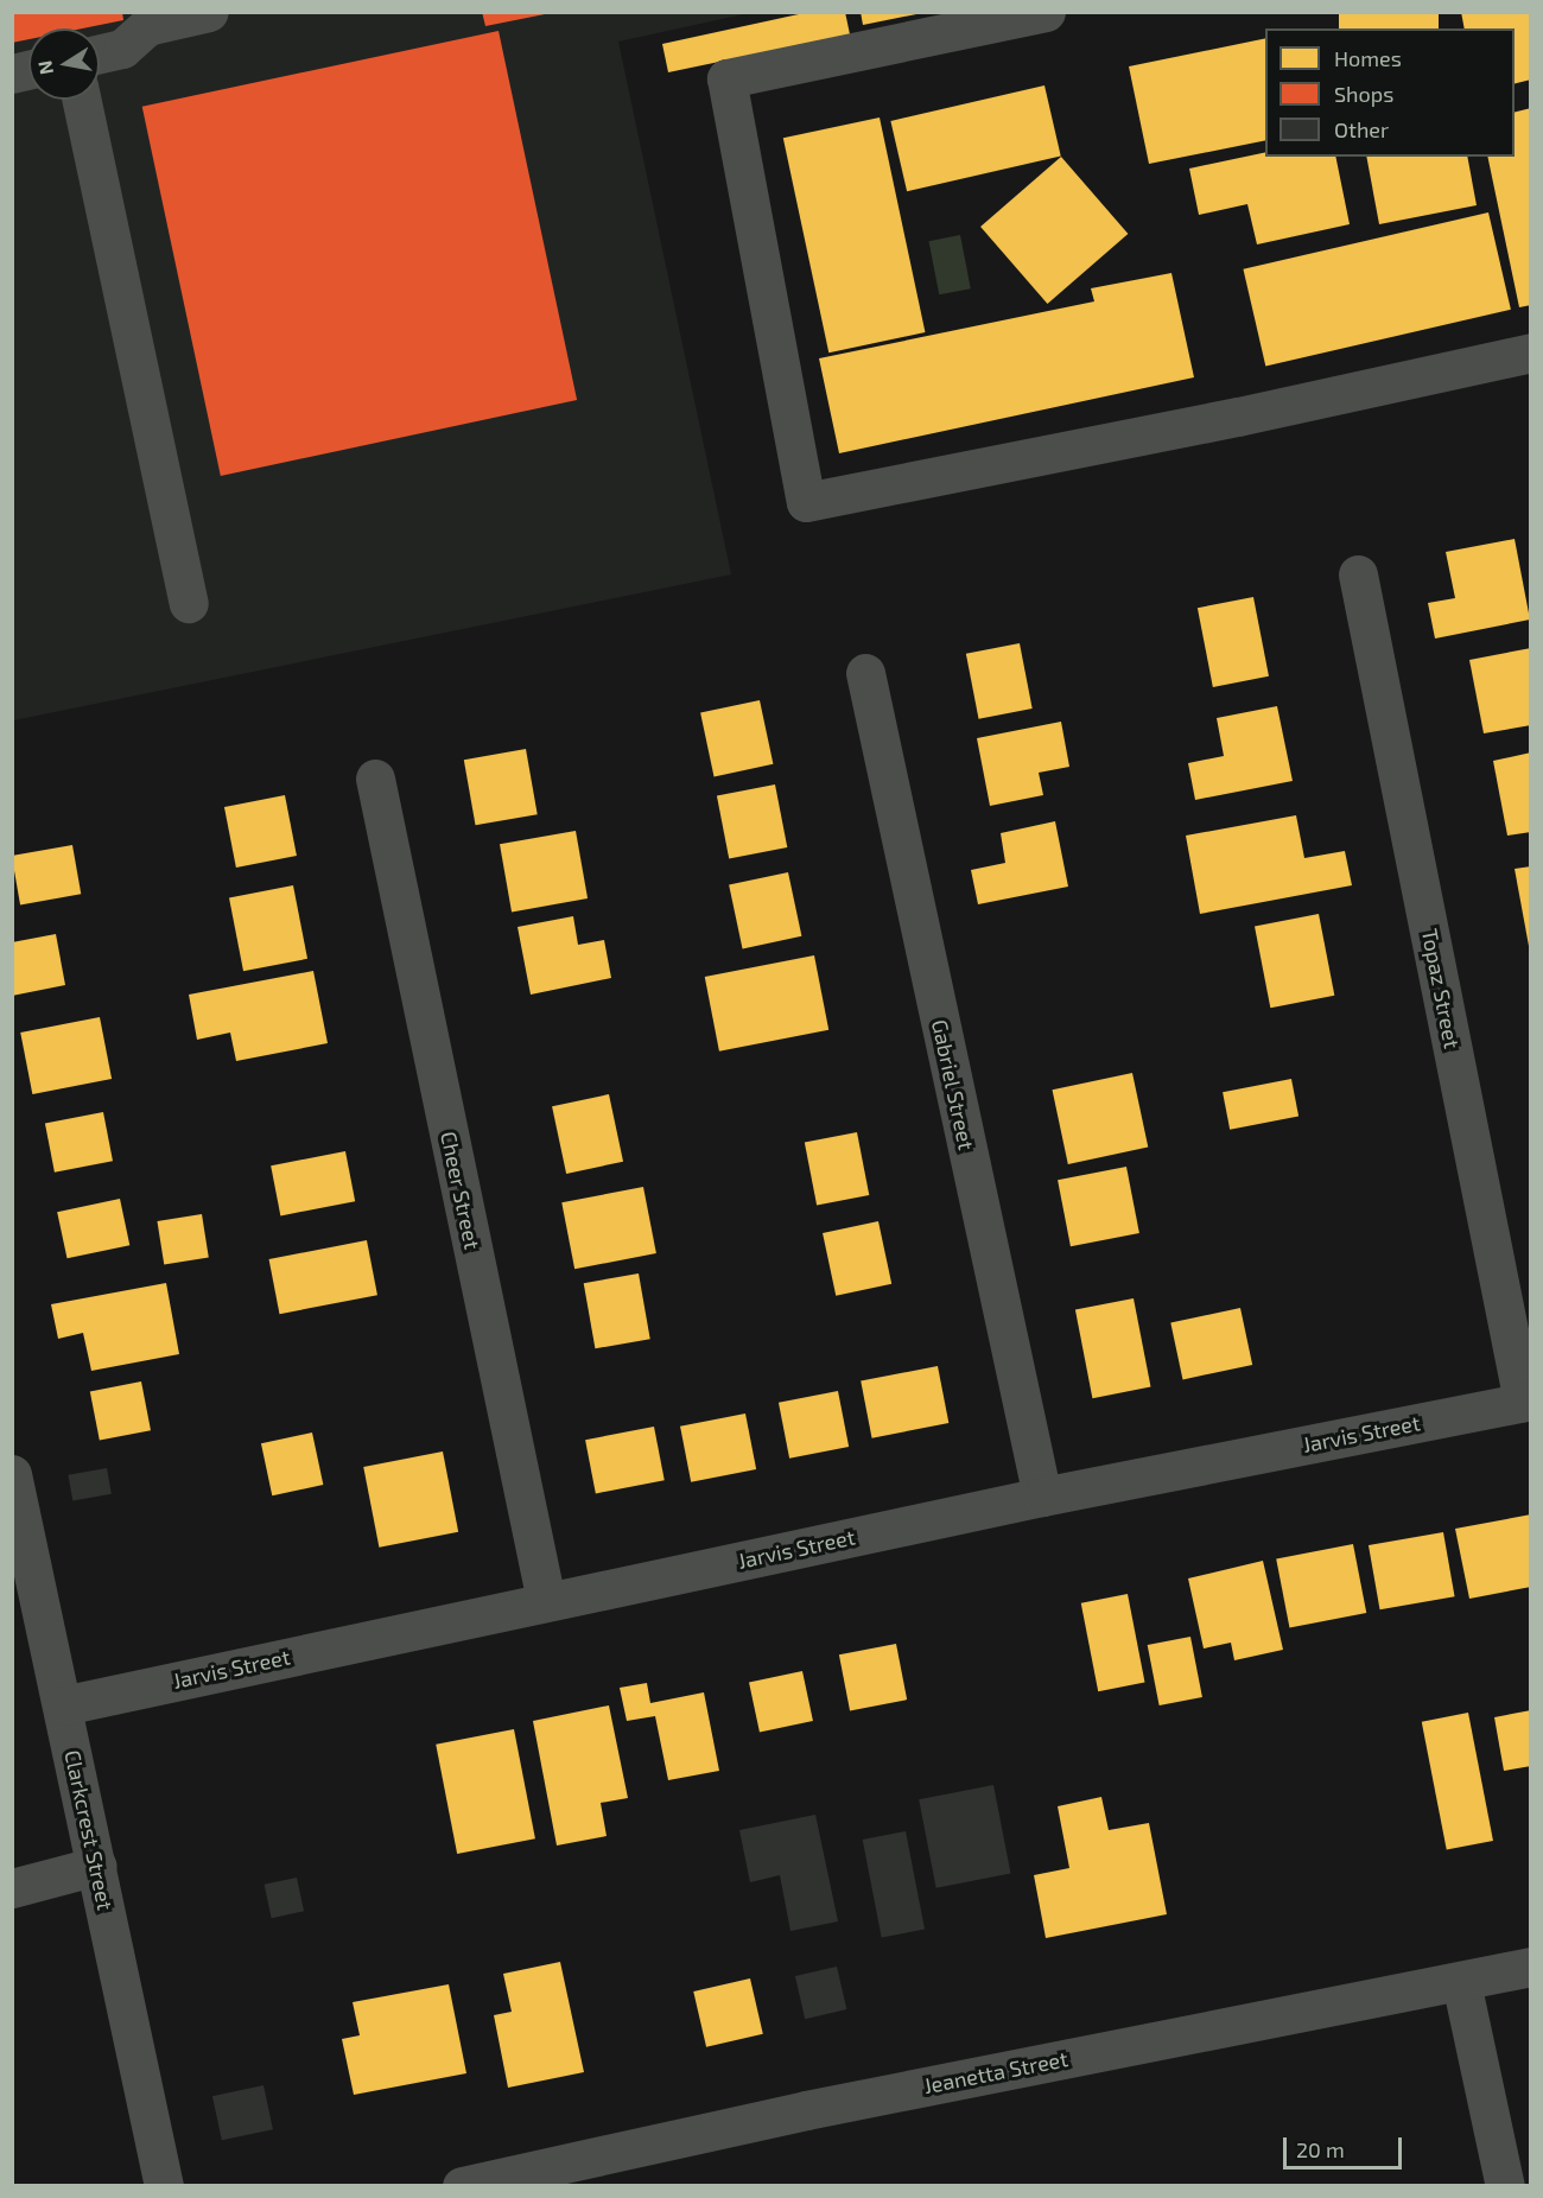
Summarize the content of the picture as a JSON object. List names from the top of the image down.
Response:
{
  "streets": {
    "street": [
      "Topaz Street",
      "Gabriel Street",
      "Cheer Street",
      "Jarvis Street",
      "Clarkcrest Street",
      "Jeanetta Street"
    ]
  },
  "crossings": [
    ["Topaz Street", "Jarvis Street"],
    ["Gabriel Street", "Jarvis Street"],
    ["Cheer Street", "Jarvis Street"],
    ["Jarvis Street", "Clarkcrest Street"]
  ],
  "legend": ["Homes", "Shops", "Other"],
  "scale_bar": "20 m",
  "north": "left"
}
